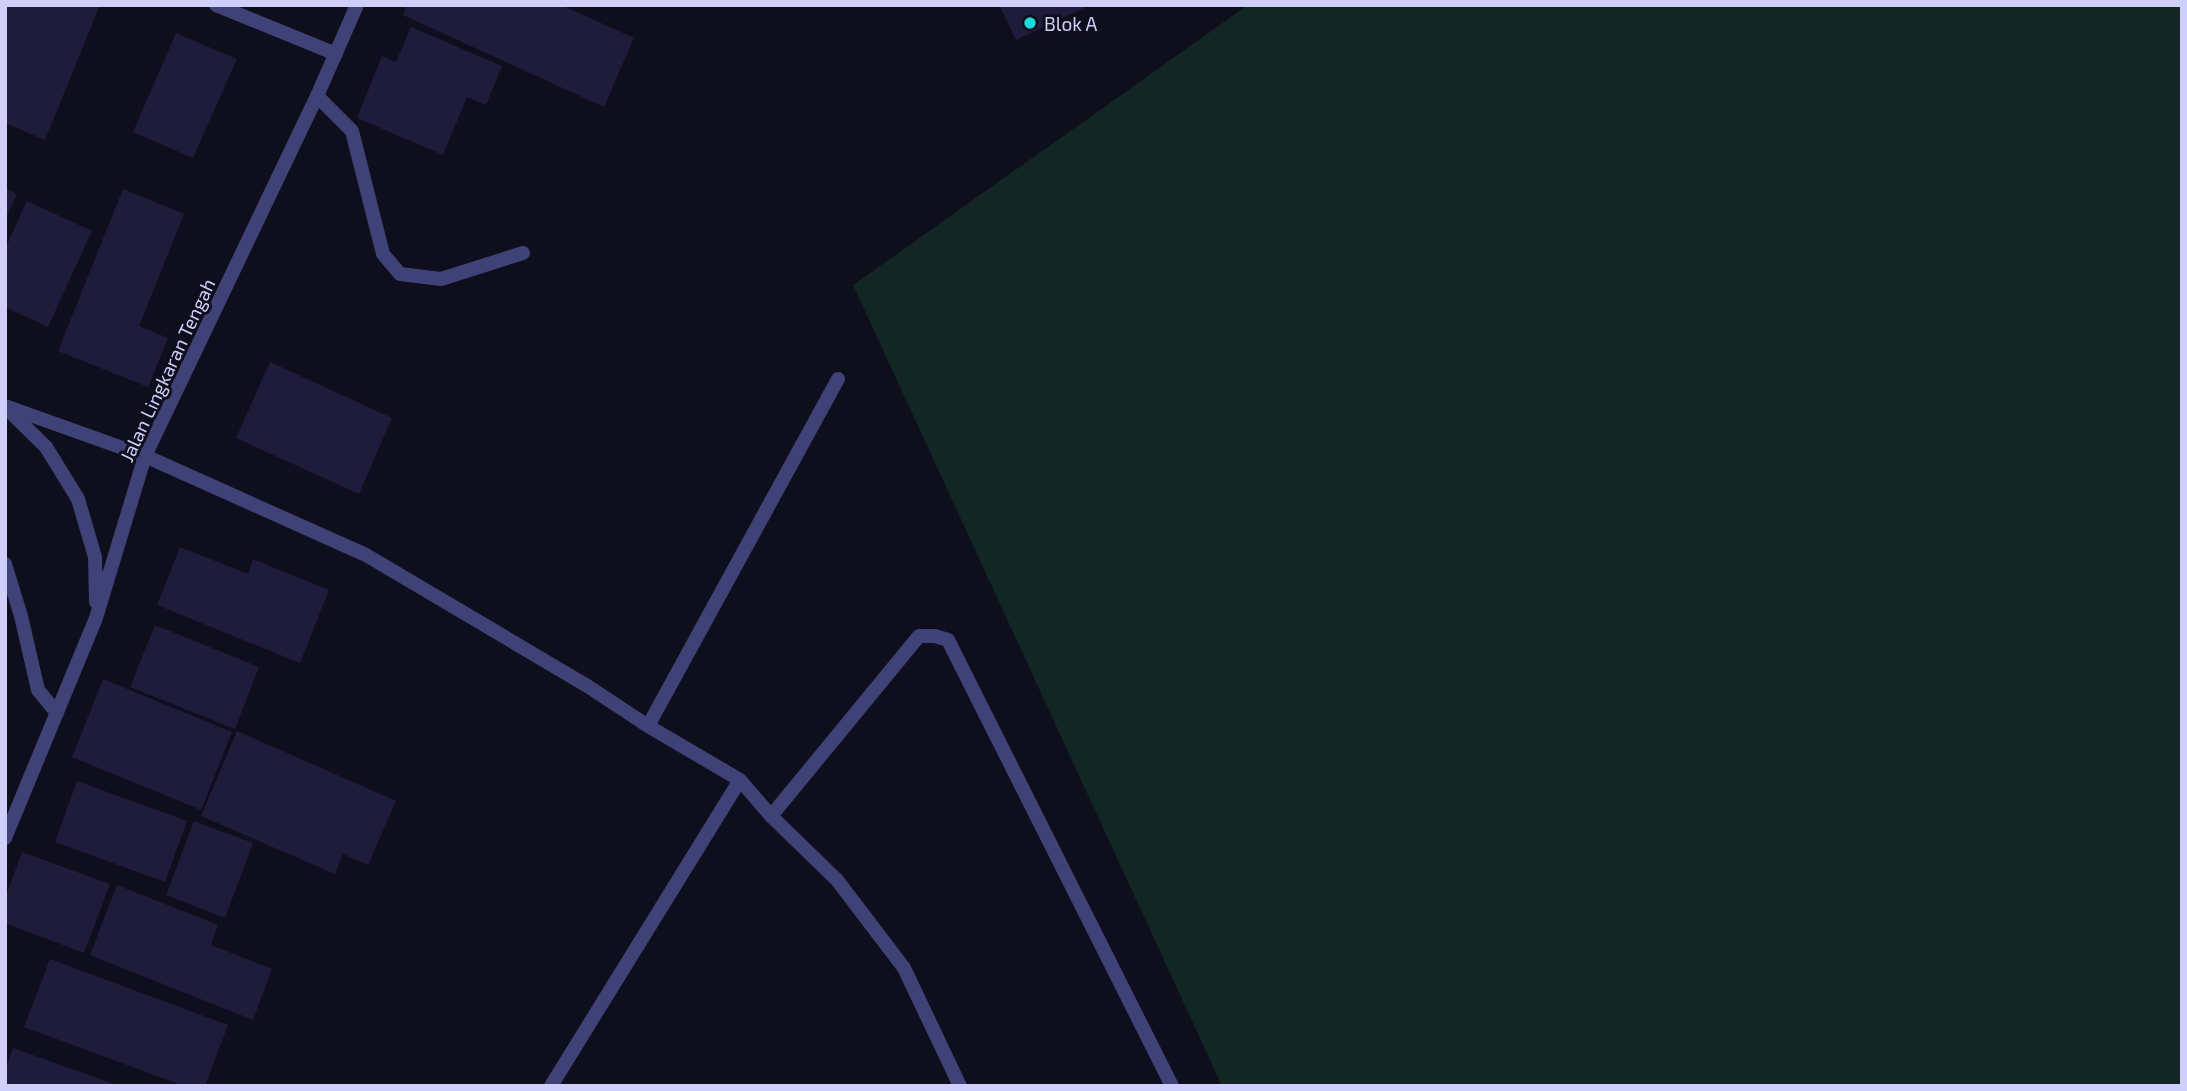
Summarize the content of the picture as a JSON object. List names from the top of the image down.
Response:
{
  "streets": {
    "street": ["Jalan Lingkaran Tengah"]
  },
  "places": ["Blok A"]
}
